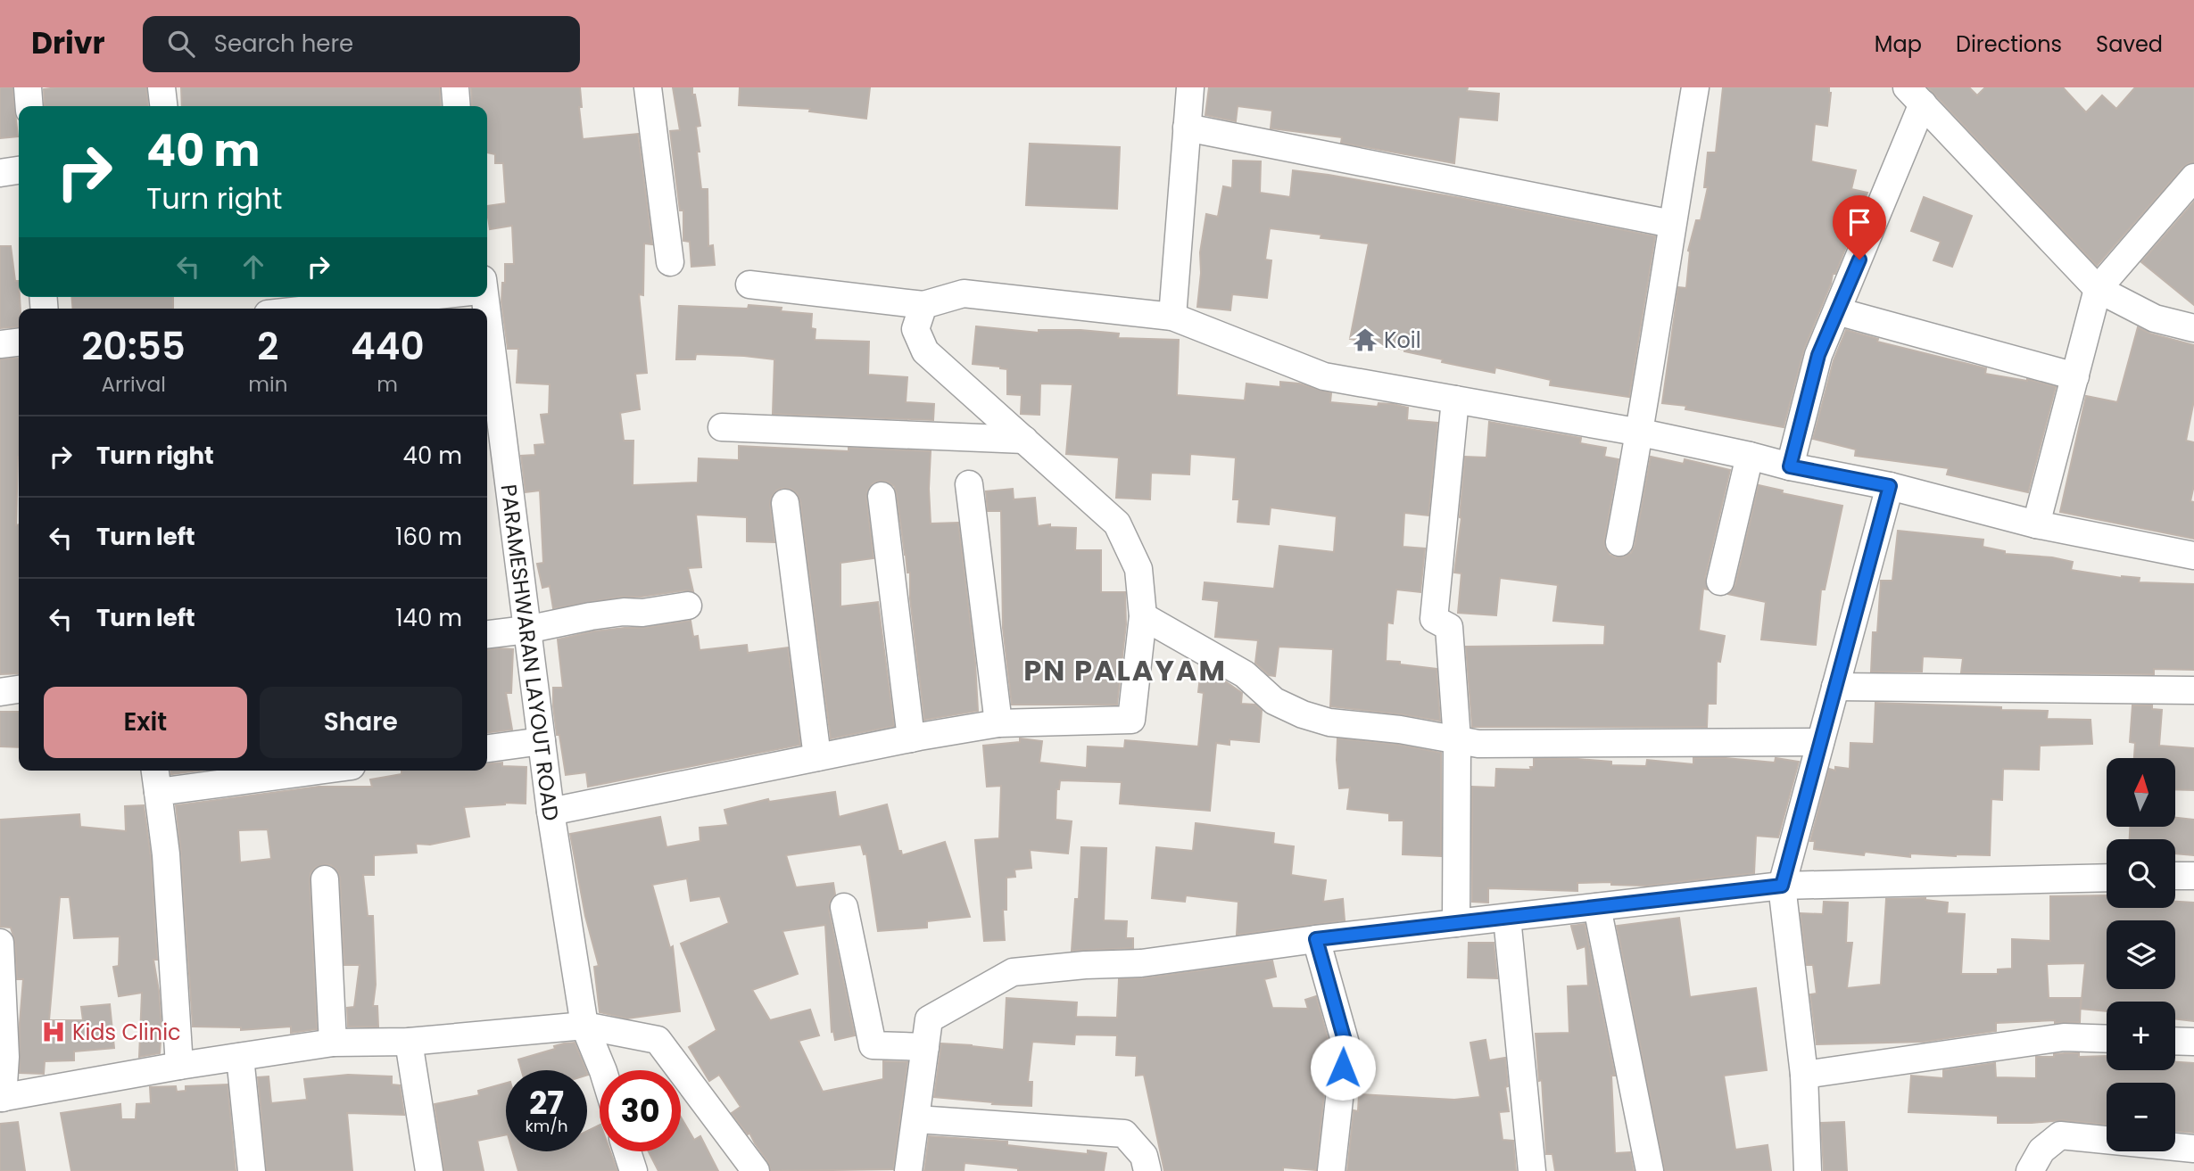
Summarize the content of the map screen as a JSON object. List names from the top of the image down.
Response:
{
  "streets": {
    "street": ["PARAMESHWARAN LAYOUT ROAD"]
  },
  "districts": ["PN PALAYAM"],
  "places": {
    "temple": ["Koil"],
    "hospital": ["Kids Clinic"]
  },
  "north": "top",
  "page": {
    "header": "Drivr",
    "search": "Search here",
    "nav": ["Map", "Directions", "Saved"],
    "turn": ["40 m", "Turn right"],
    "eta": [
      "20:55",
      "Arrival",
      "2",
      "min",
      "440",
      "m"
    ],
    "list": [
      {
        "name": "Turn right",
        "value": "40 m"
      },
      {
        "name": "Turn left",
        "value": "160 m"
      },
      {
        "name": "Turn left",
        "value": "140 m"
      }
    ],
    "buttons": ["Exit", "Share"],
    "map_buttons": ["+", "−"],
    "speed": "27 km/h",
    "limit": "30"
  }
}
